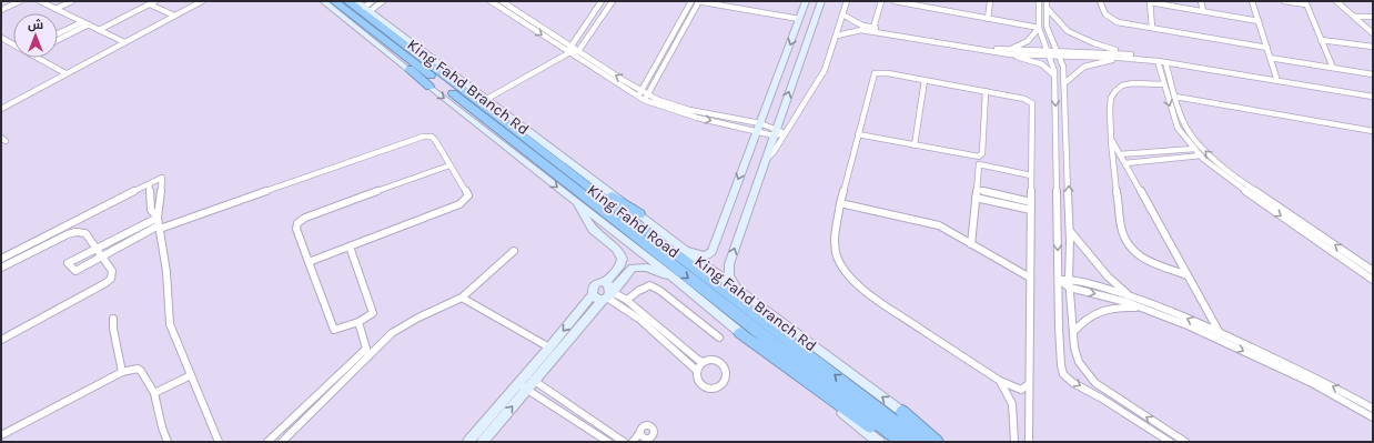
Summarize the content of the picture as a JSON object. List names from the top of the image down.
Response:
{
  "streets": {
    "highway": ["King Fahd Road"],
    "main road": ["King Fahd Branch Rd"]
  },
  "north": "top"
}
